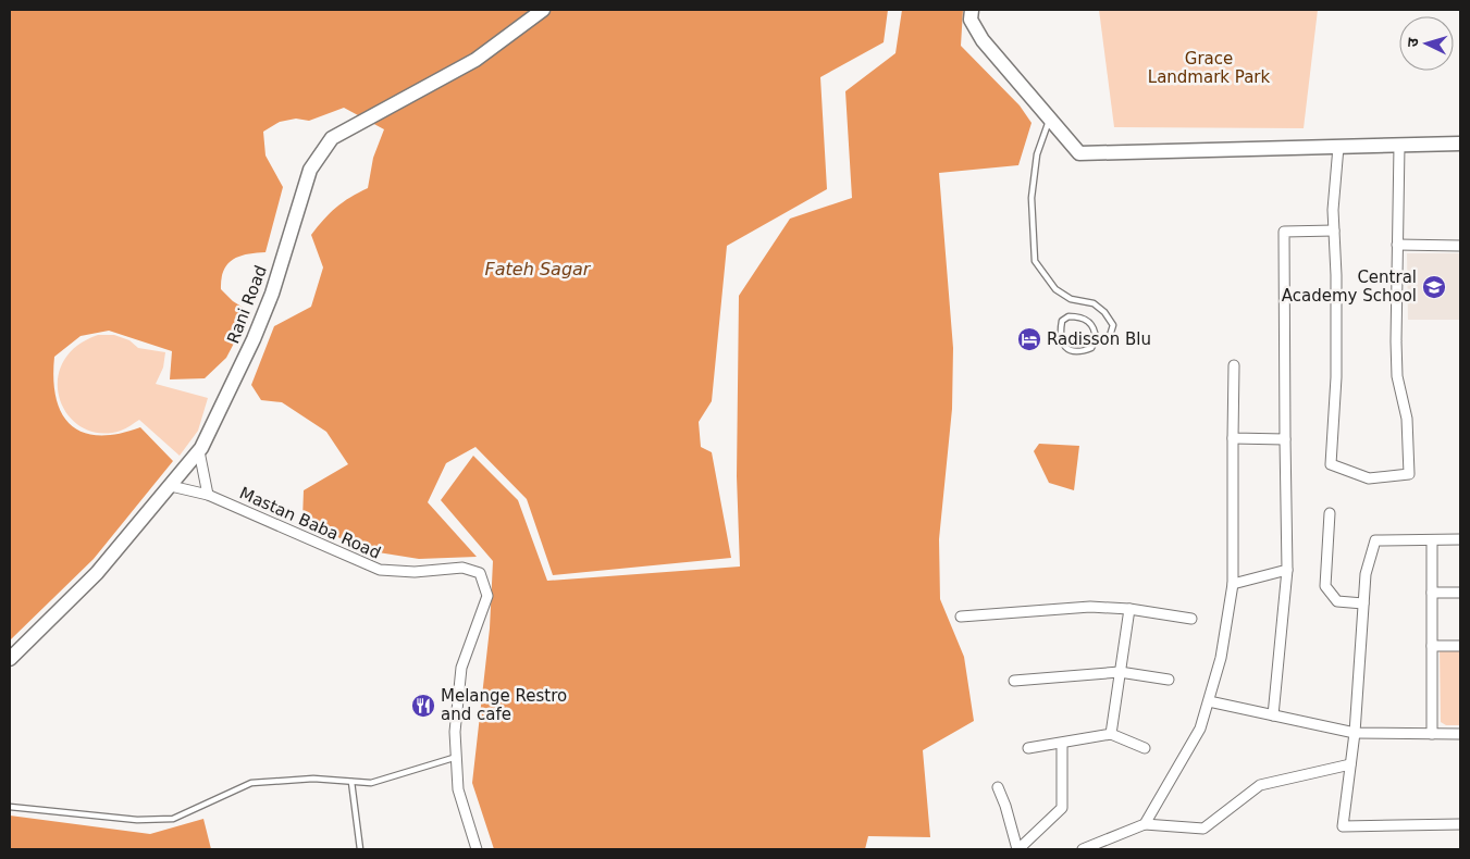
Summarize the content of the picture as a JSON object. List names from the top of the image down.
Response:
{
  "streets": {
    "street": ["Rani Road", "Mastan Baba Road"]
  },
  "crossings": [
    ["Rani Road", "Mastan Baba Road"]
  ],
  "water": ["Fateh Sagar"],
  "parks": ["Grace Landmark Park"],
  "places": {
    "school or university": ["Central Academy School"],
    "hotel": ["Radisson Blu"],
    "restaurant": ["Melange Restro and cafe"]
  },
  "north": "left"
}
